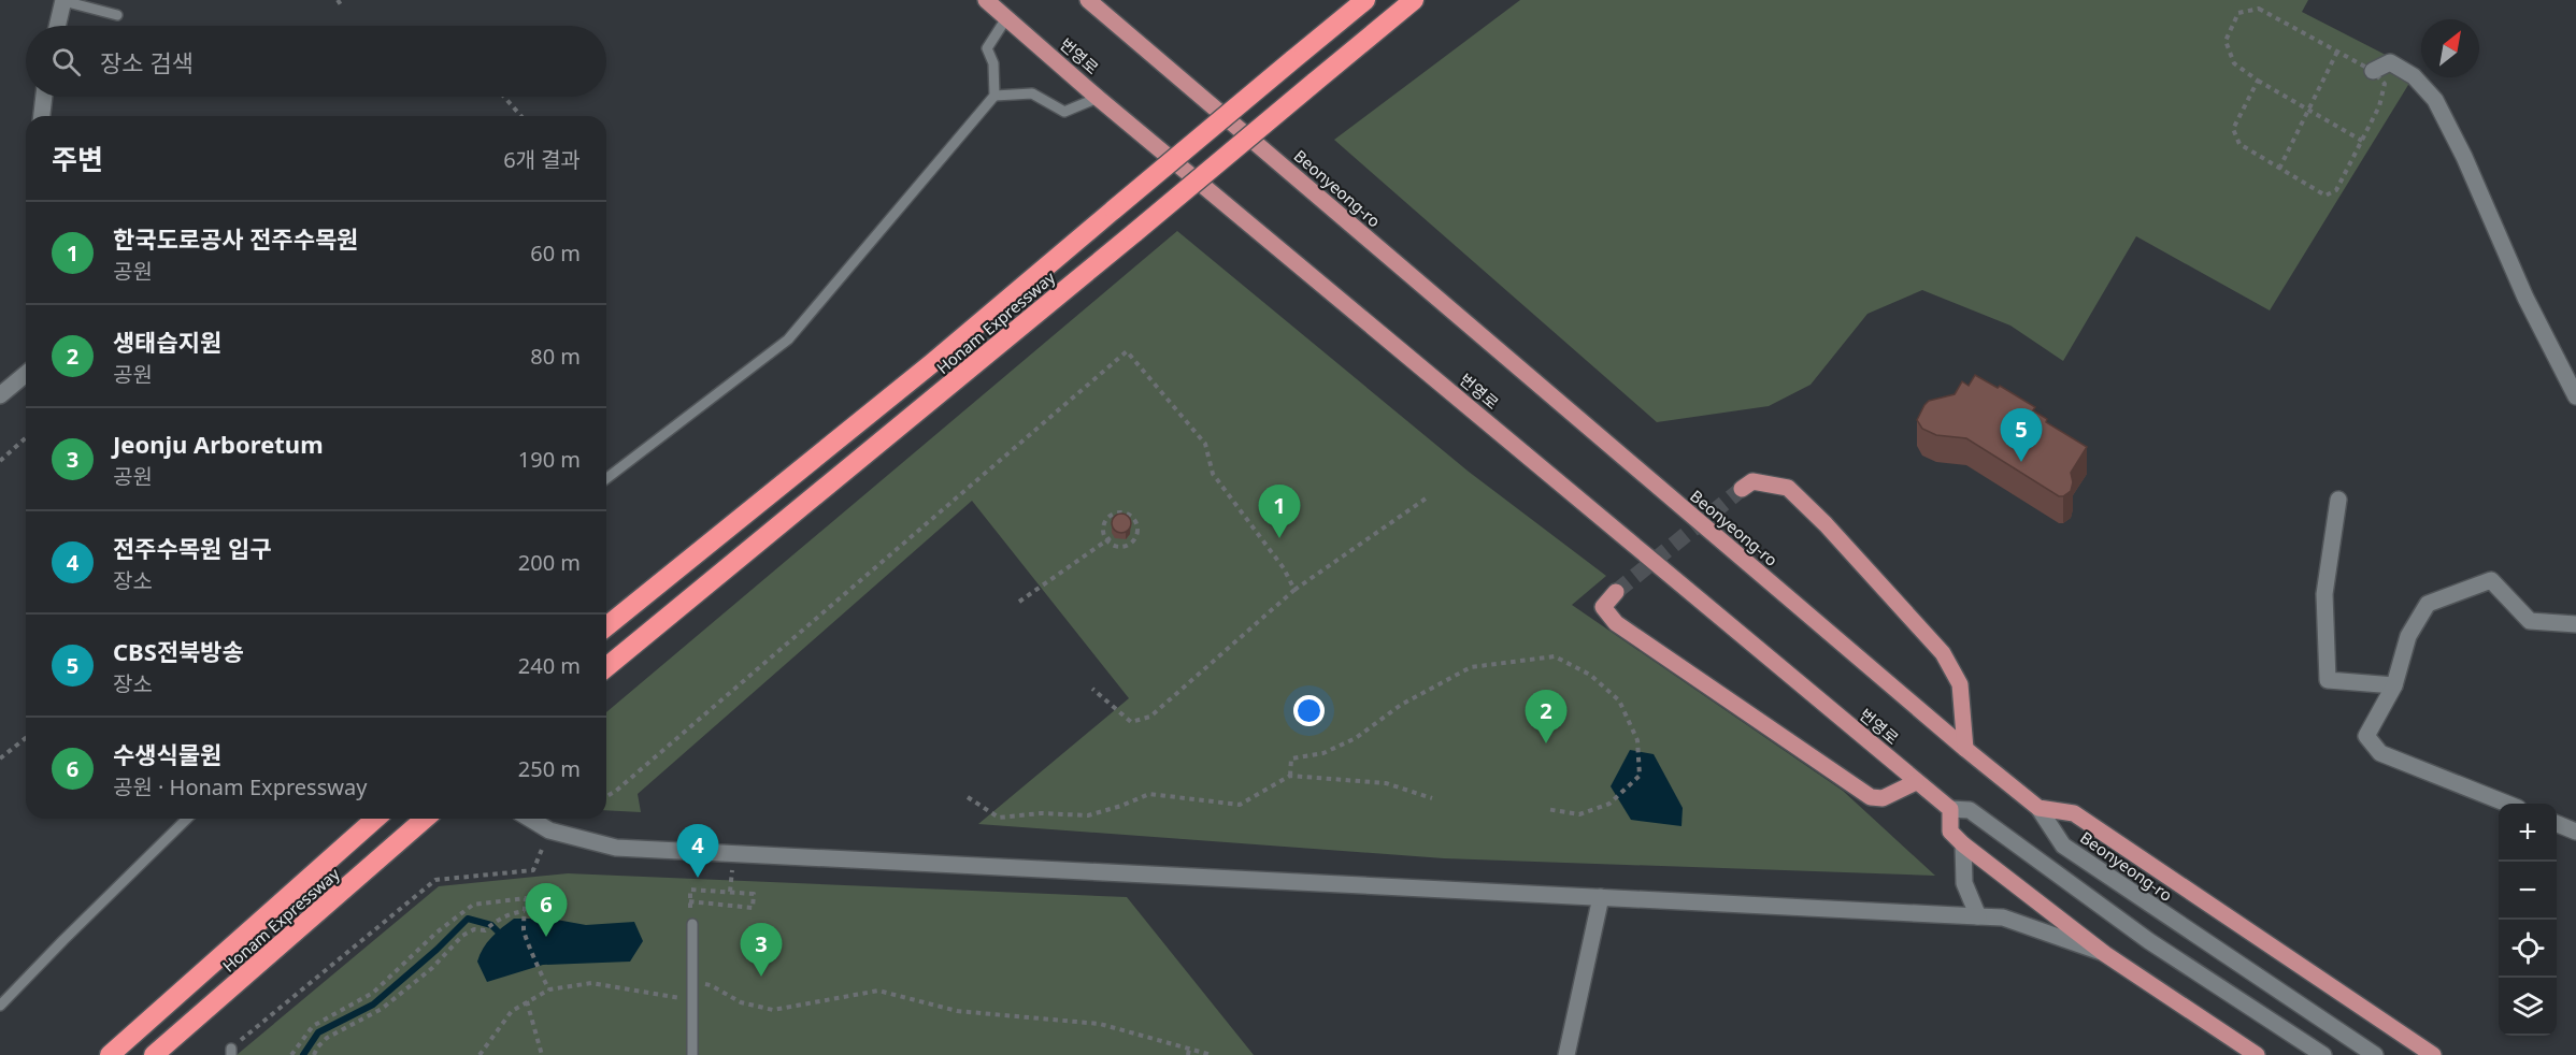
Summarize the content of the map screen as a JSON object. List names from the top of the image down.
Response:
{
  "streets": {
    "highway": ["Honam Expressway"],
    "main road": ["번영로", "Beonyeong-ro"]
  },
  "north": "top right",
  "page": {
    "search": "장소 검색",
    "heading": ["주변", "6개 결과"],
    "list": [
      {
        "mark": "1",
        "name": "한국도로공사 전주수목원",
        "note": "공원",
        "value": "60 m"
      },
      {
        "mark": "2",
        "name": "생태습지원",
        "note": "공원",
        "value": "80 m"
      },
      {
        "mark": "3",
        "name": "Jeonju Arboretum",
        "note": "공원",
        "value": "190 m"
      },
      {
        "mark": "4",
        "name": "전주수목원 입구",
        "note": "장소",
        "value": "200 m"
      },
      {
        "mark": "5",
        "name": "CBS전북방송",
        "note": "장소",
        "value": "240 m"
      },
      {
        "mark": "6",
        "name": "수생식물원",
        "note": "공원 · Honam Expressway",
        "value": "250 m"
      }
    ],
    "pins": [
      "5",
      "1",
      "2",
      "4",
      "6",
      "3"
    ],
    "map_buttons": ["+", "−"]
  }
}
